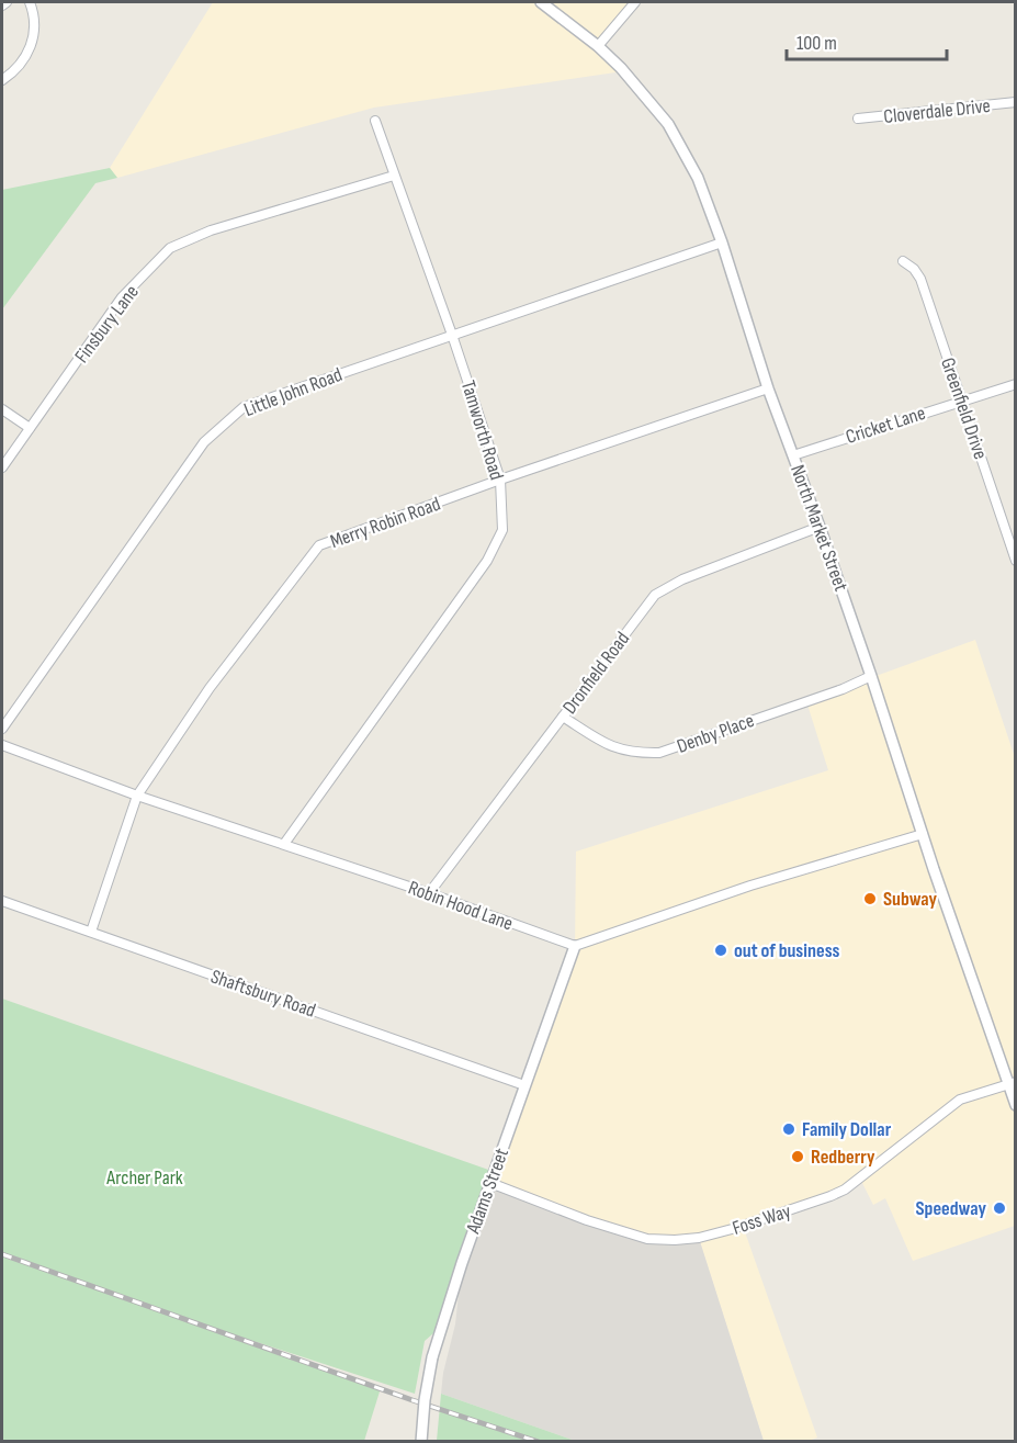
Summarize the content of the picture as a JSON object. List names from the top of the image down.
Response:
{
  "streets": {
    "street": [
      "Cloverdale Drive",
      "Finsbury Lane",
      "Little John Road",
      "Greenfield Drive",
      "Cricket Lane",
      "Tamworth Road",
      "Merry Robin Road",
      "North Market Street",
      "Dronfield Road",
      "Denby Place",
      "Robin Hood Lane",
      "Shaftsbury Road",
      "Adams Street",
      "Foss Way"
    ]
  },
  "crossings": [
    ["Finsbury Lane", "Tamworth Road"],
    ["Little John Road", "Tamworth Road"],
    ["Little John Road", "North Market Street"],
    ["Greenfield Drive", "Cricket Lane"],
    ["Cricket Lane", "North Market Street"],
    ["Tamworth Road", "Merry Robin Road"],
    ["Tamworth Road", "Robin Hood Lane"],
    ["Merry Robin Road", "North Market Street"],
    ["Merry Robin Road", "Robin Hood Lane"],
    ["Merry Robin Road", "Shaftsbury Road"],
    ["North Market Street", "Dronfield Road"],
    ["North Market Street", "Denby Place"],
    ["North Market Street", "Foss Way"],
    ["Dronfield Road", "Denby Place"],
    ["Dronfield Road", "Robin Hood Lane"],
    ["Robin Hood Lane", "Adams Street"],
    ["Shaftsbury Road", "Adams Street"],
    ["Adams Street", "Foss Way"]
  ],
  "parks": ["Archer Park"],
  "places": [
    "Subway",
    "out of business",
    "Family Dollar",
    "Redberry",
    "Speedway"
  ],
  "scale_bar": "100 m"
}
